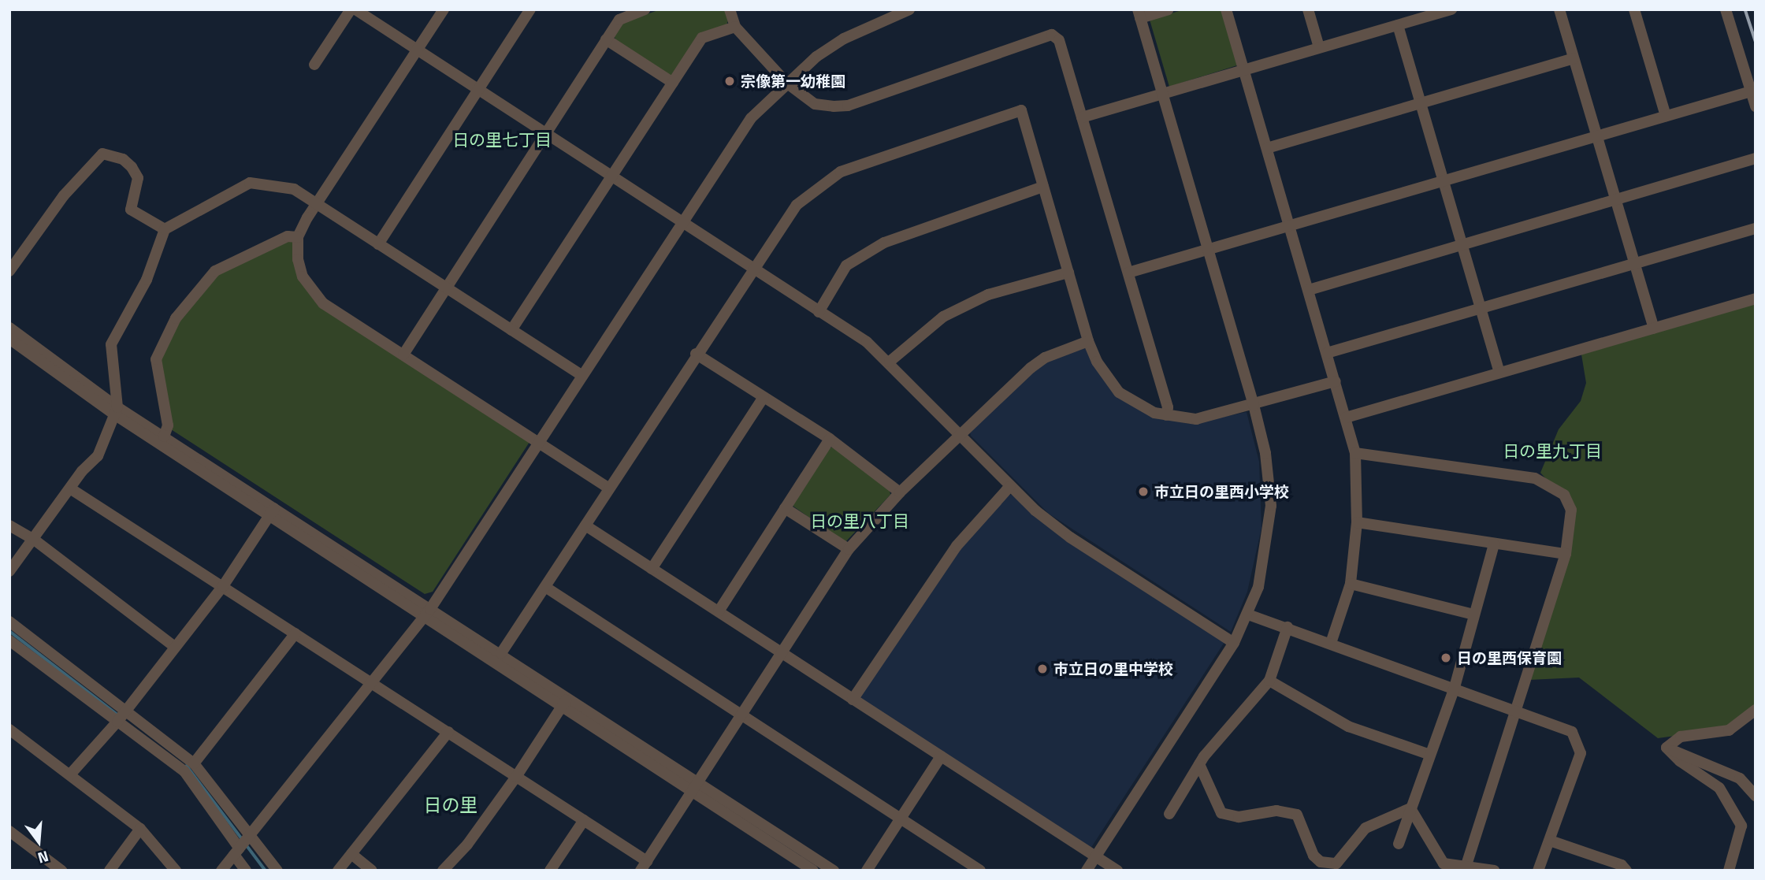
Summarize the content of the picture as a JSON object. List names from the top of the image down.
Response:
{
  "districts": [
    "日の里七丁目",
    "日の里九丁目",
    "日の里八丁目",
    "日の里"
  ],
  "places": [
    "宗像第一幼稚園",
    "市立日の里西小学校",
    "日の里西保育園",
    "市立日の里中学校"
  ],
  "north": "bottom"
}
